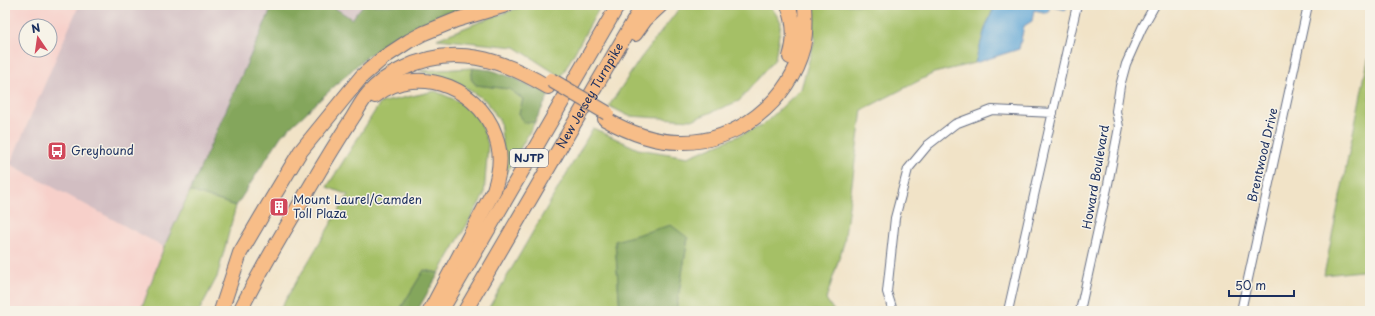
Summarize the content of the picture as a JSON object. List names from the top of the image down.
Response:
{
  "streets": {
    "highway": ["New Jersey Turnpike", "NJTP"],
    "street": ["Brentwood Drive", "Howard Boulevard"]
  },
  "places": {
    "bus stop": ["Greyhound"],
    "building": ["Mount Laurel/Camden Toll Plaza"]
  },
  "scale_bar": "50 m",
  "north": "top"
}
